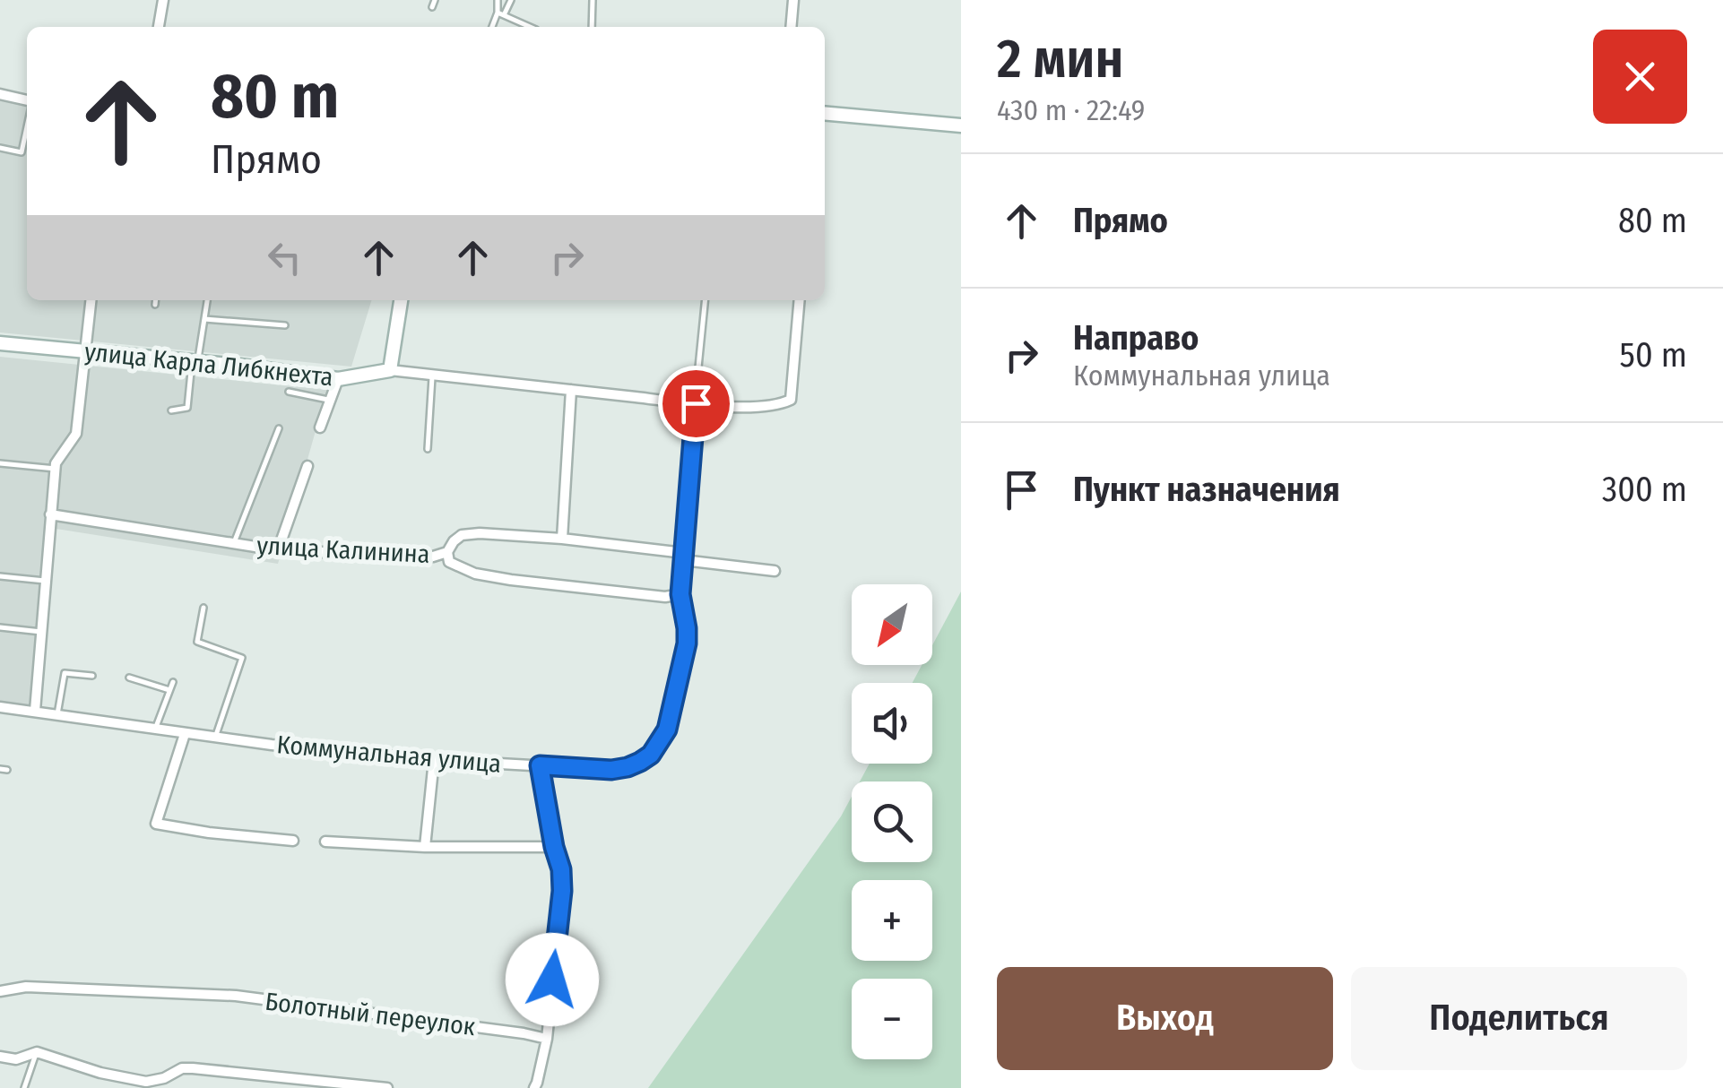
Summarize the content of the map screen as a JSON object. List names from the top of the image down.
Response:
{
  "streets": {
    "street": [
      "улица Карла Либкнехта",
      "улица Калинина",
      "Коммунальная улица",
      "Болотный переулок"
    ]
  },
  "crossings": [
    ["улица Карла Либкнехта", "Коммунальная улица"],
    ["улица Калинина", "Коммунальная улица"]
  ],
  "north": "bottom left",
  "page": {
    "heading": ["2 мин", "430 m · 22:49"],
    "turn": ["80 m", "Прямо"],
    "list": [
      {
        "name": "Прямо",
        "value": "80 m"
      },
      {
        "name": "Направо",
        "note": "Коммунальная улица",
        "value": "50 m"
      },
      {
        "name": "Пункт назначения",
        "value": "300 m"
      }
    ],
    "map_buttons": ["+", "−"],
    "buttons": ["Выход", "Поделиться"]
  }
}
